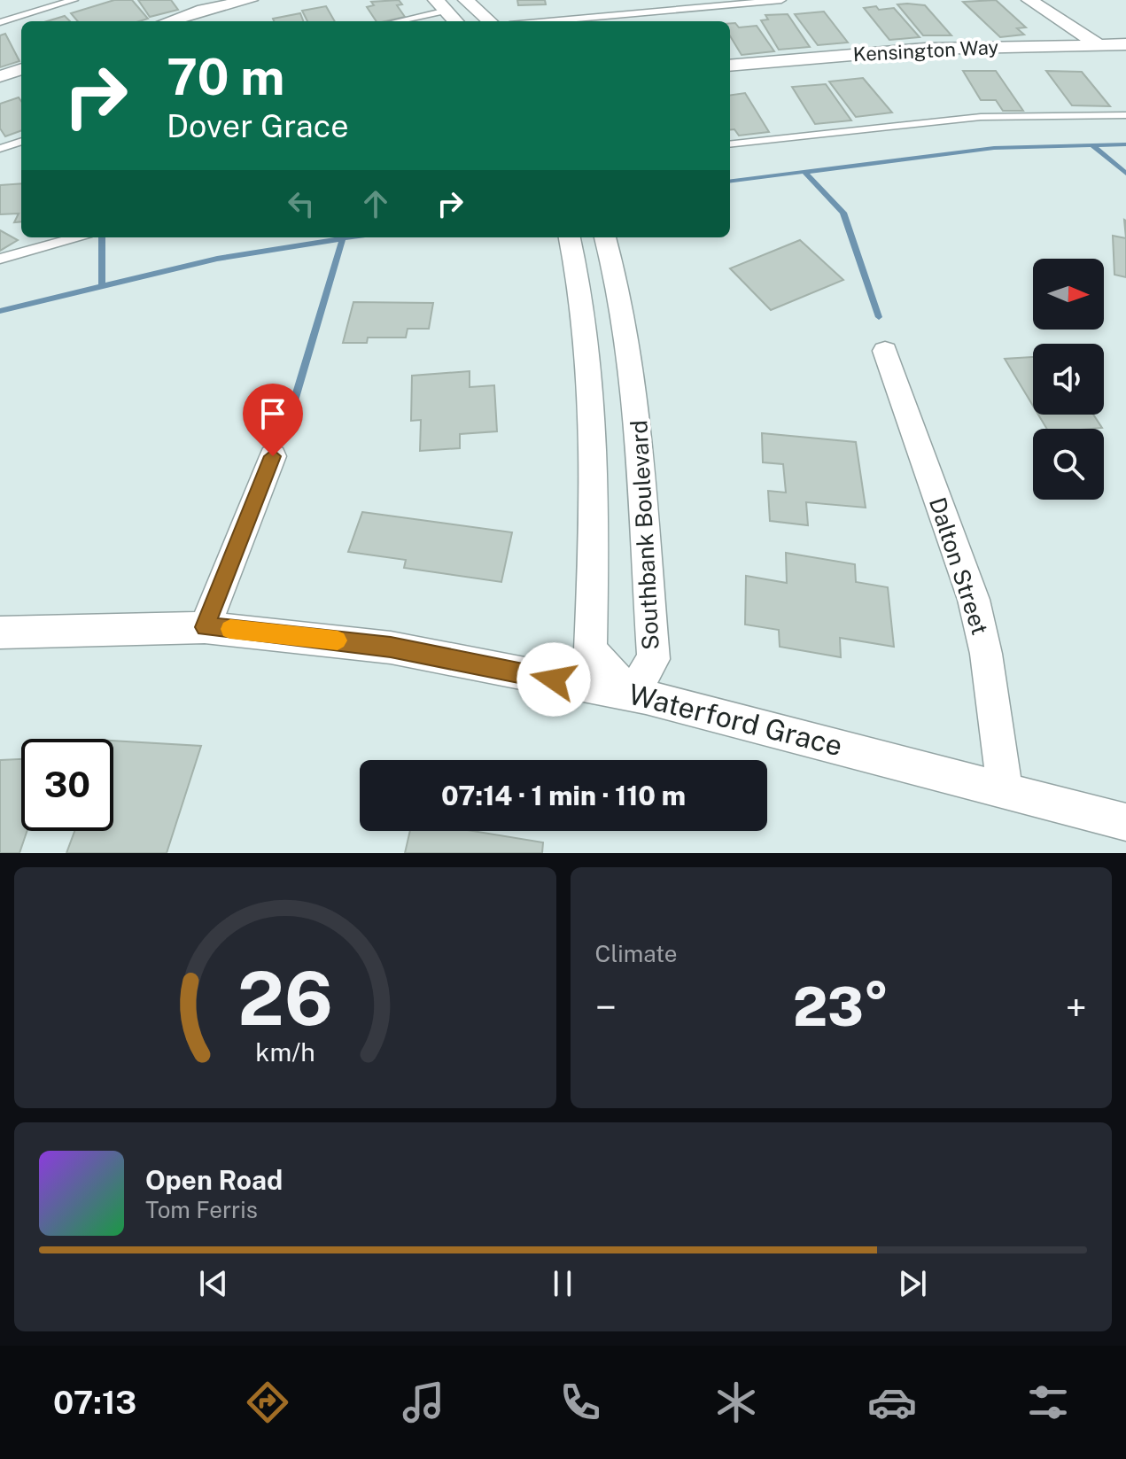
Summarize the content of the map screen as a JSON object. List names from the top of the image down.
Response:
{
  "streets": {
    "street": [
      "Kensington Way",
      "Southbank Boulevard",
      "Dalton Street",
      "Waterford Grace"
    ]
  },
  "crossings": [
    ["Southbank Boulevard", "Waterford Grace"],
    ["Dalton Street", "Waterford Grace"]
  ],
  "north": "right",
  "page": {
    "turn": ["70 m", "Dover Grace"],
    "limit": "30",
    "trip": "07:14 · 1 min · 110 m",
    "tile": "Climate",
    "heat": ["−", "23°", "+"],
    "song": ["Open Road", "Tom Ferris"],
    "tabs": "07:13",
    "gauge": ["26", "km/h"]
  }
}
